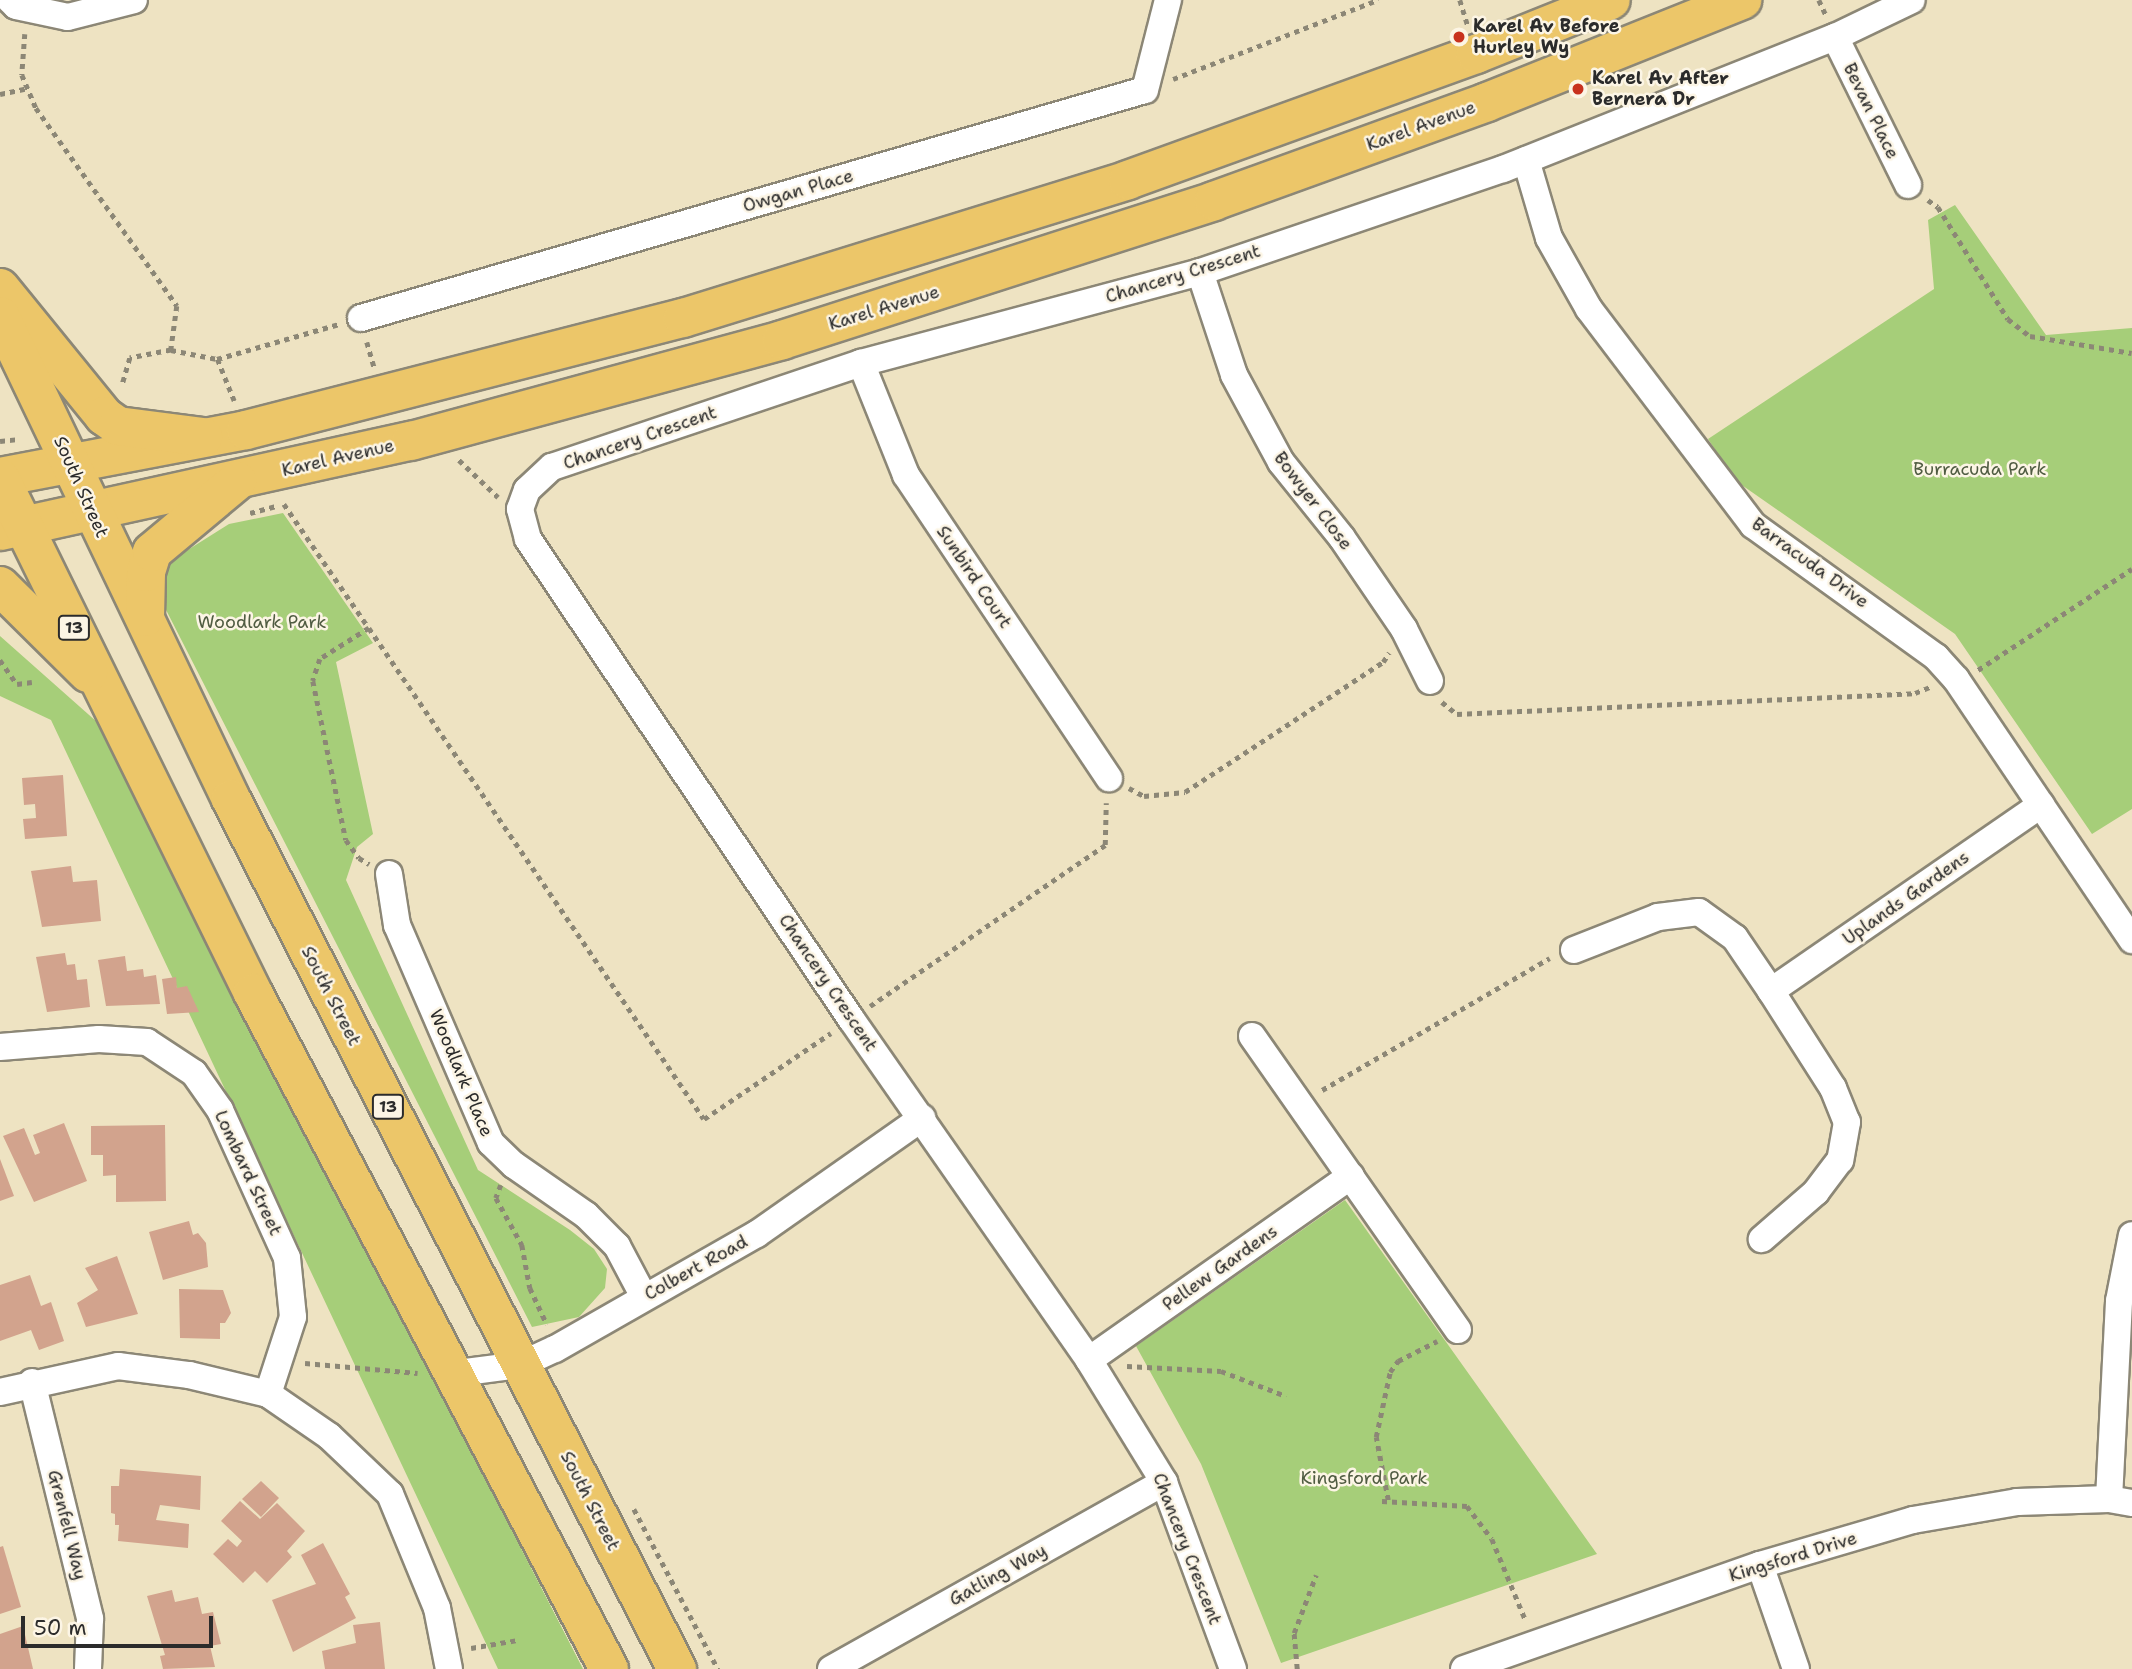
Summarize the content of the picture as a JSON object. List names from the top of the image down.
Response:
{
  "streets": {
    "main road": ["Karel Avenue", "South Street", "13"],
    "street": [
      "Bevan Place",
      "Owgan Place",
      "Chancery Crescent",
      "Bowyer Close",
      "Barracuda Drive",
      "Sunbird Court",
      "Uplands Gardens",
      "Woodlark Place",
      "Lombard Street",
      "Colbert Road",
      "Pellew Gardens",
      "Grenfell Way",
      "Kingsford Drive",
      "Gatling Way"
    ]
  },
  "crossings": [
    ["Bevan Place", "Chancery Crescent"],
    ["Karel Avenue", "South Street"],
    ["Karel Avenue", "13"],
    ["Chancery Crescent", "Bowyer Close"],
    ["Chancery Crescent", "Barracuda Drive"],
    ["Chancery Crescent", "Sunbird Court"],
    ["Chancery Crescent", "Colbert Road"],
    ["Chancery Crescent", "Pellew Gardens"],
    ["Chancery Crescent", "Gatling Way"],
    ["South Street", "Colbert Road"],
    ["Barracuda Drive", "Uplands Gardens"],
    ["13", "Colbert Road"],
    ["Woodlark Place", "Colbert Road"]
  ],
  "parks": ["Burracuda Park", "Woodlark Park", "Kingsford Park"],
  "places": ["Karel Av Before Hurley Wy", "Karel Av After Bernera Dr"],
  "scale_bar": "50 m"
}
